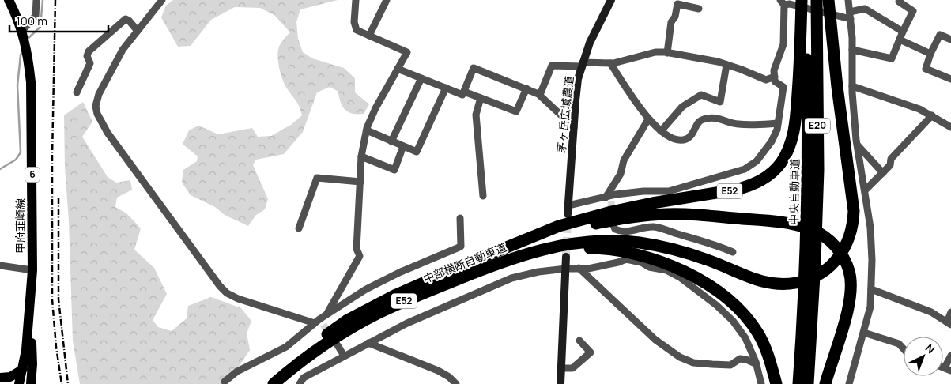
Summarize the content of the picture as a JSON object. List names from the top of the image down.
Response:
{
  "streets": {
    "highway": [
      "E20",
      "E52",
      "中央自動車道",
      "中部横断自動車道"
    ],
    "main road": ["6", "甲府韮崎線"],
    "street": ["茅ヶ岳広域農道"]
  },
  "crossings": [
    ["E52", "中部横断自動車道"]
  ],
  "scale_bar": "100 m",
  "north": "top right"
}
